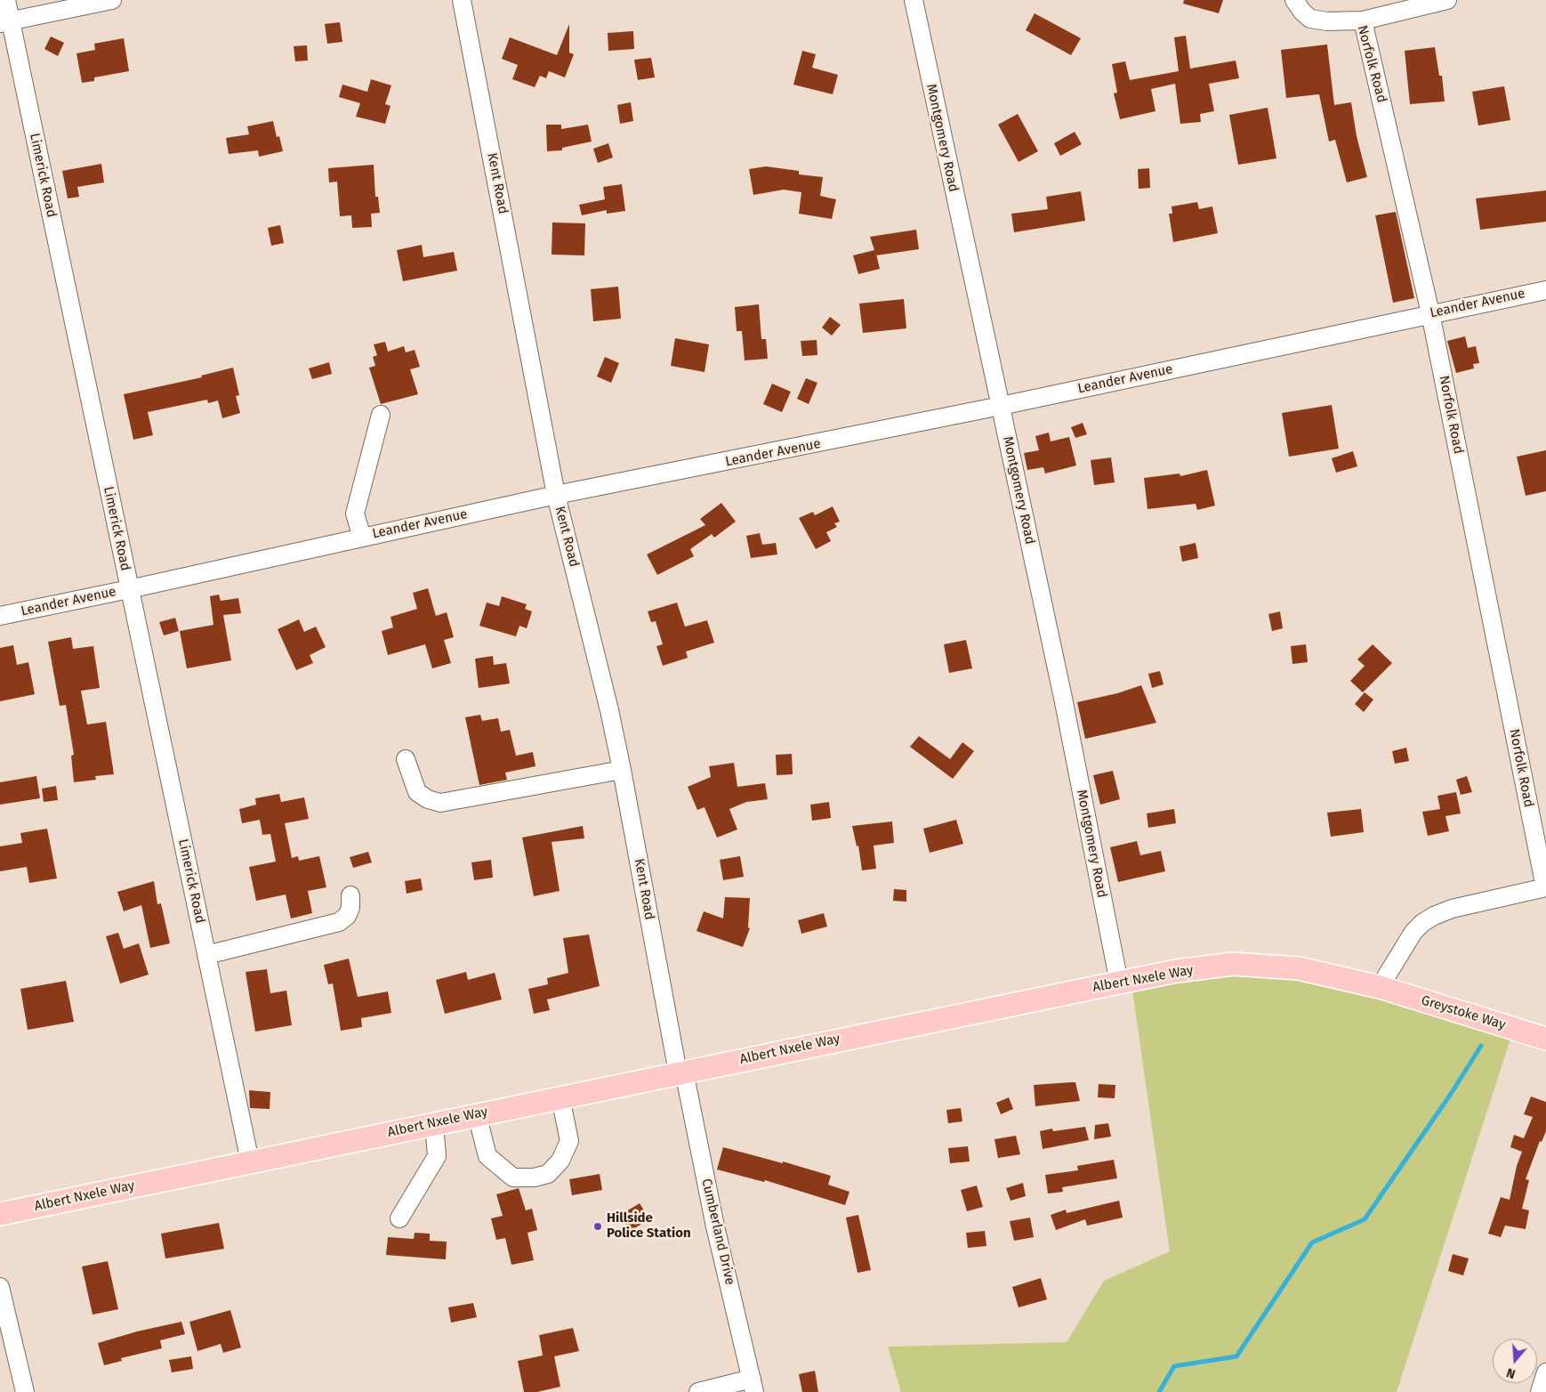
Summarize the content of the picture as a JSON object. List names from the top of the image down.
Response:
{
  "streets": {
    "main road": ["Albert Nxele Way", "Greystoke Way"],
    "street": [
      "Norfolk Road",
      "Montgomery Road",
      "Limerick Road",
      "Kent Road",
      "Leander Avenue",
      "Cumberland Drive"
    ]
  },
  "crossings": [
    ["Norfolk Road", "Leander Avenue"],
    ["Montgomery Road", "Leander Avenue"],
    ["Montgomery Road", "Albert Nxele Way"],
    ["Limerick Road", "Leander Avenue"],
    ["Limerick Road", "Albert Nxele Way"],
    ["Kent Road", "Leander Avenue"],
    ["Kent Road", "Albert Nxele Way"],
    ["Kent Road", "Cumberland Drive"],
    ["Albert Nxele Way", "Greystoke Way"],
    ["Albert Nxele Way", "Cumberland Drive"]
  ],
  "places": ["Hillside Police Station"],
  "north": "bottom"
}
